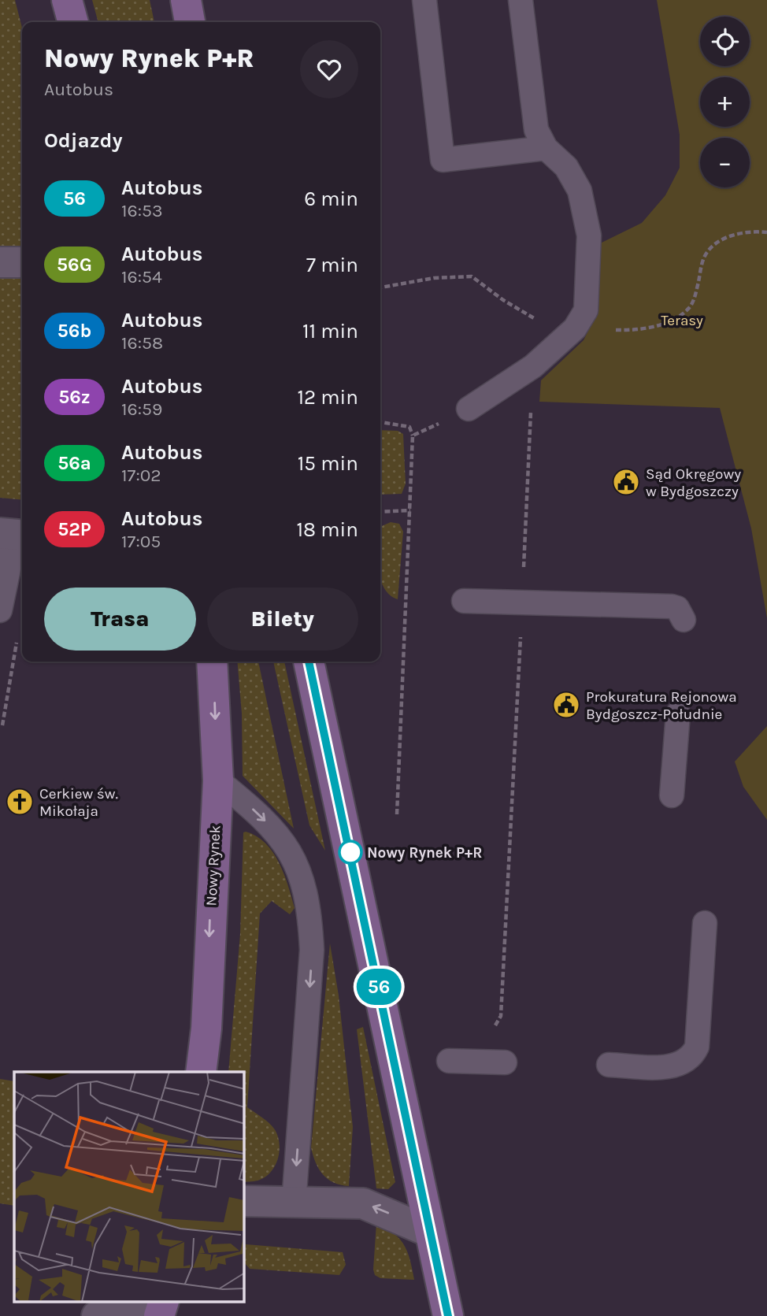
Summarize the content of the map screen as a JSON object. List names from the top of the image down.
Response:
{
  "streets": {
    "main road": ["Nowy Rynek"]
  },
  "parks": ["Terasy"],
  "places": {
    "public building": ["Sąd Okręgowy w Bydgoszczy", "Prokuratura Rejonowa Bydgoszcz-Południe"],
    "church": ["Cerkiew św. Mikołaja"],
    "other": ["Nowy Rynek P+R"]
  },
  "lines": ["bus line 56"],
  "page": {
    "on_map": "56",
    "map_buttons": ["+", "−"],
    "heading": [
      ["Nowy Rynek P+R", "Autobus"],
      "Odjazdy"
    ],
    "list": [
      {
        "mark": "56",
        "name": "Autobus",
        "note": "16:53",
        "value": "6 min"
      },
      {
        "mark": "56G",
        "name": "Autobus",
        "note": "16:54",
        "value": "7 min"
      },
      {
        "mark": "56b",
        "name": "Autobus",
        "note": "16:58",
        "value": "11 min"
      },
      {
        "mark": "56z",
        "name": "Autobus",
        "note": "16:59",
        "value": "12 min"
      },
      {
        "mark": "56a",
        "name": "Autobus",
        "note": "17:02",
        "value": "15 min"
      },
      {
        "mark": "52P",
        "name": "Autobus",
        "note": "17:05",
        "value": "18 min"
      }
    ],
    "buttons": ["Trasa", "Bilety"]
  }
}
